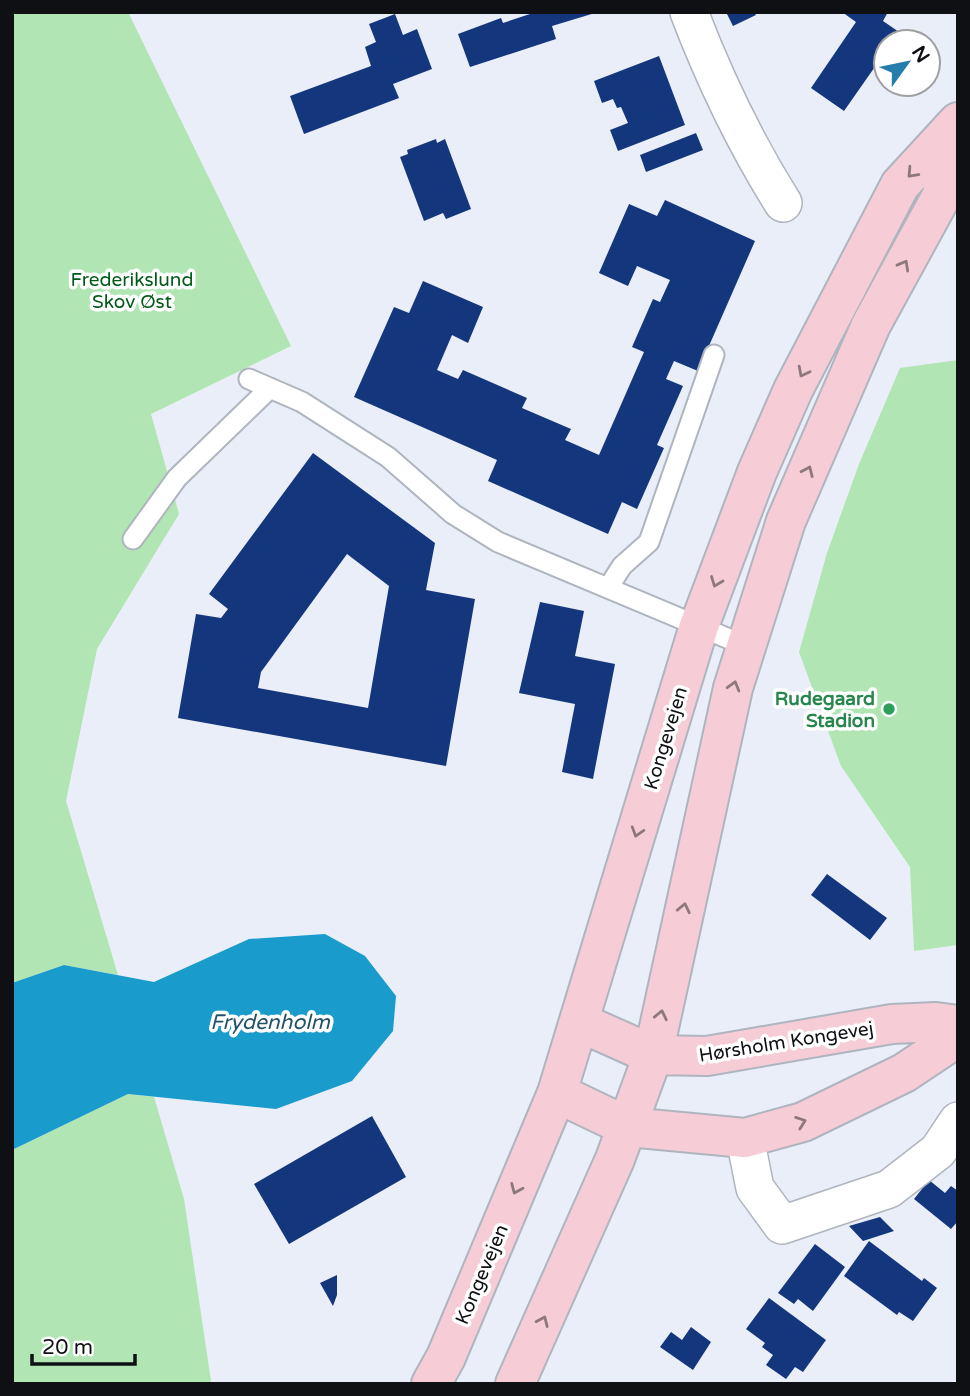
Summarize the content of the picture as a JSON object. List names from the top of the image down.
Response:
{
  "streets": {
    "main road": ["Kongevejen", "Hørsholm Kongevej"]
  },
  "crossings": [
    ["Kongevejen", "Hørsholm Kongevej"]
  ],
  "water": ["Frydenholm"],
  "parks": ["Frederikslund Skov Øst"],
  "places": ["Rudegaard Stadion"],
  "scale_bar": "20 m",
  "north": "top right"
}
